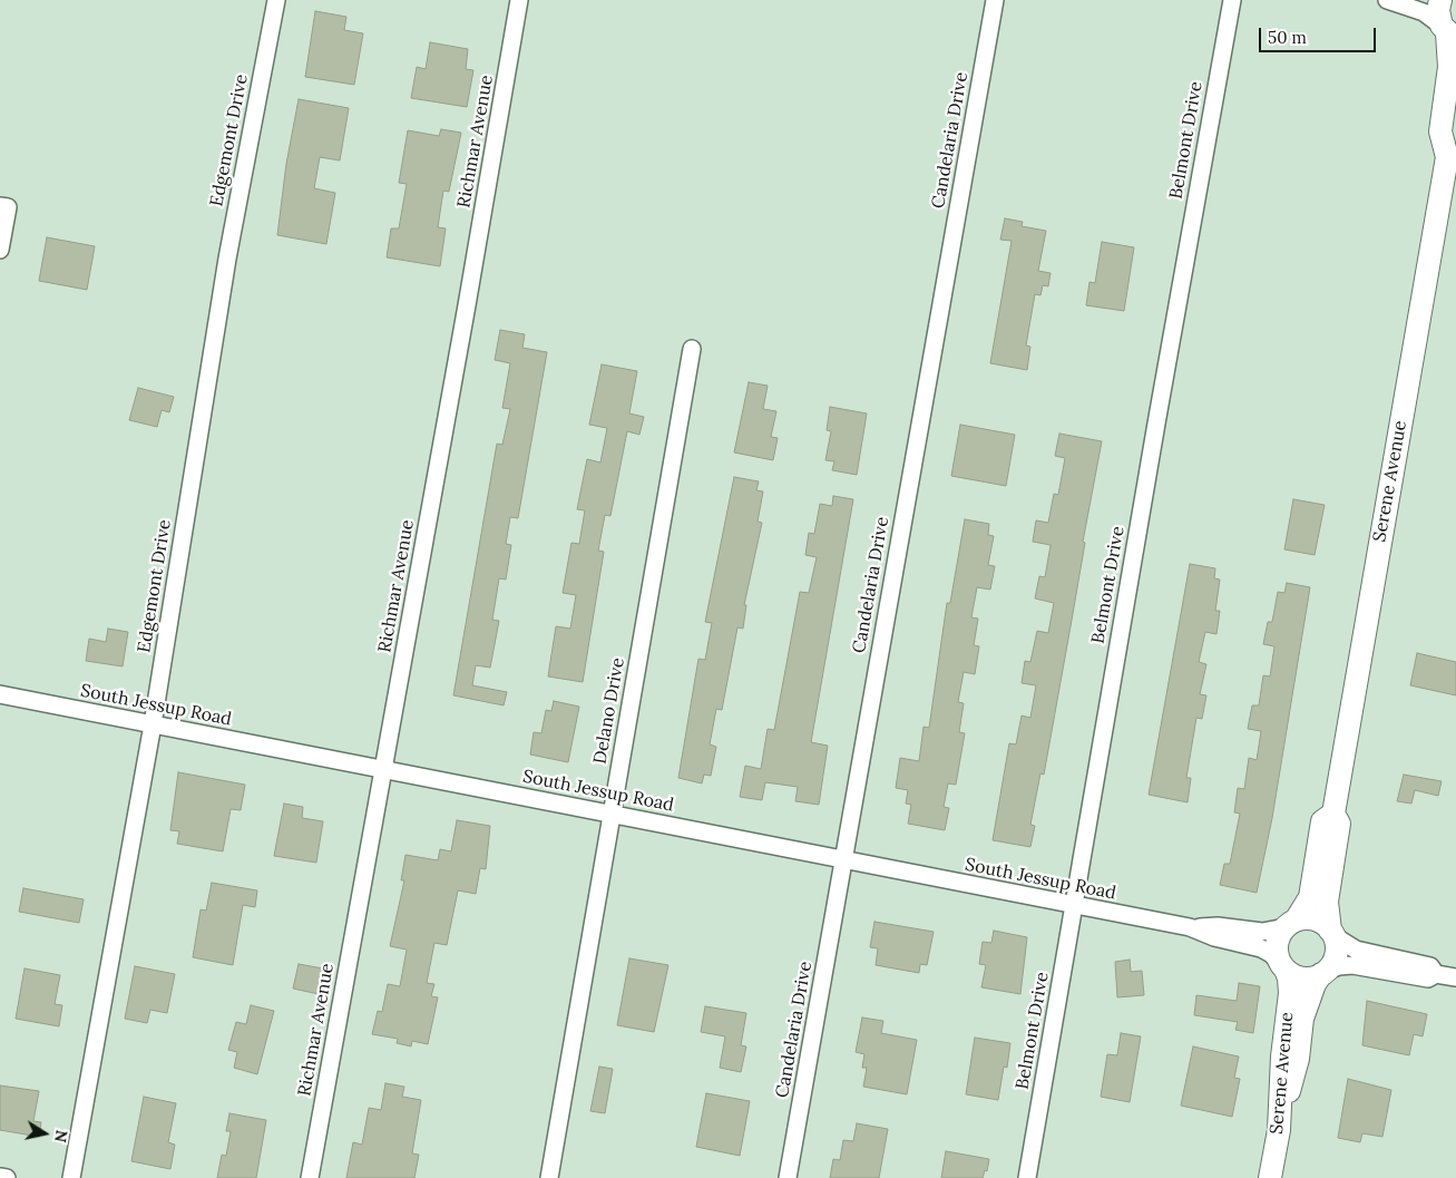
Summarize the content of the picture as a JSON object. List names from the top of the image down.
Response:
{
  "streets": {
    "street": [
      "Edgemont Drive",
      "Candelaria Drive",
      "Belmont Drive",
      "Richmar Avenue",
      "Serene Avenue",
      "South Jessup Road",
      "Delano Drive"
    ]
  },
  "crossings": [
    ["Edgemont Drive", "South Jessup Road"],
    ["Candelaria Drive", "South Jessup Road"],
    ["Belmont Drive", "South Jessup Road"],
    ["Richmar Avenue", "South Jessup Road"],
    ["Serene Avenue", "South Jessup Road"],
    ["South Jessup Road", "Delano Drive"]
  ],
  "scale_bar": "50 m",
  "north": "right"
}
